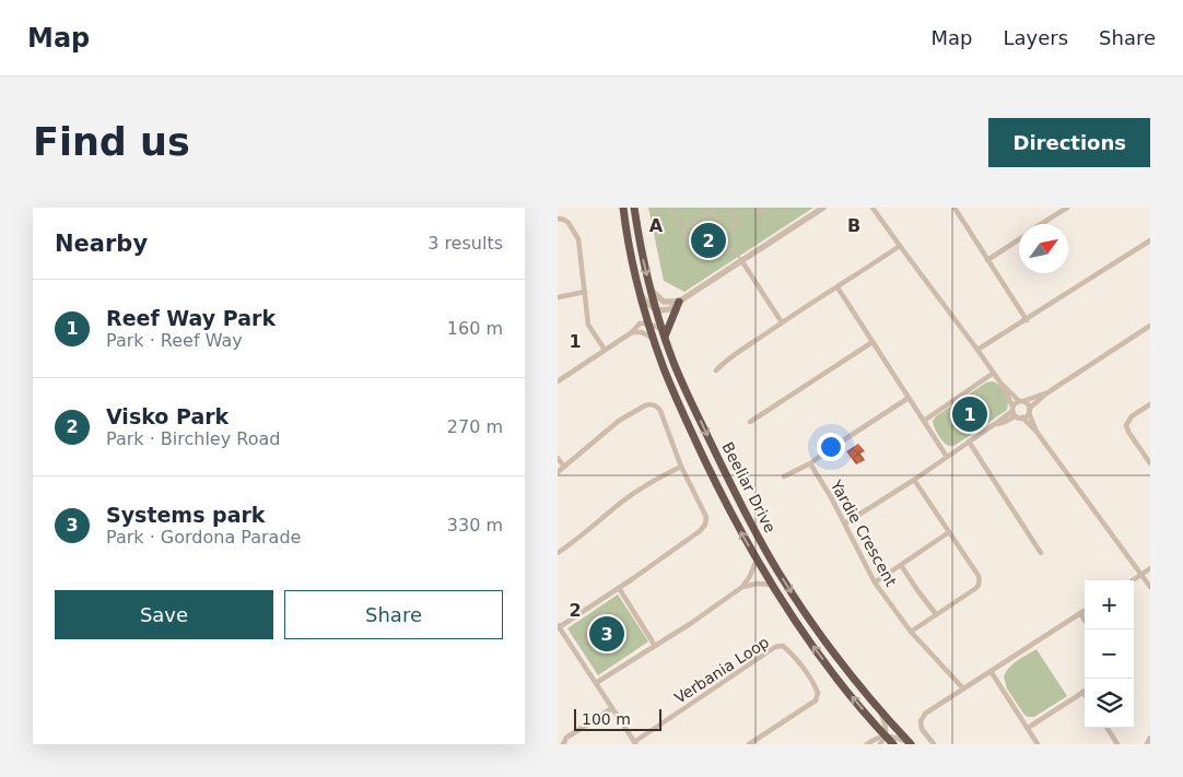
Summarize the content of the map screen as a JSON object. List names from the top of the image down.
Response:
{
  "streets": {
    "highway": ["Beeliar Drive"],
    "street": ["Yardie Crescent", "Verbania Loop"]
  },
  "scale_bar": "100 m",
  "north": "top right",
  "page": {
    "header": "Map",
    "nav": ["Map", "Layers", "Share"],
    "buttons": [
      "Directions",
      ["Save", "Share"]
    ],
    "title": "Find us",
    "heading": ["Nearby", "3 results"],
    "pins": ["2", "1", "3"],
    "list": [
      {
        "mark": "1",
        "name": "Reef Way Park",
        "note": "Park · Reef Way",
        "value": "160 m"
      },
      {
        "mark": "2",
        "name": "Visko Park",
        "note": "Park · Birchley Road",
        "value": "270 m"
      },
      {
        "mark": "3",
        "name": "Systems park",
        "note": "Park · Gordona Parade",
        "value": "330 m"
      }
    ],
    "map_buttons": ["+", "−"],
    "scale": "100 m"
  },
  "grid": {
    "columns": ["A", "B"],
    "rows": ["1", "2"]
  }
}
